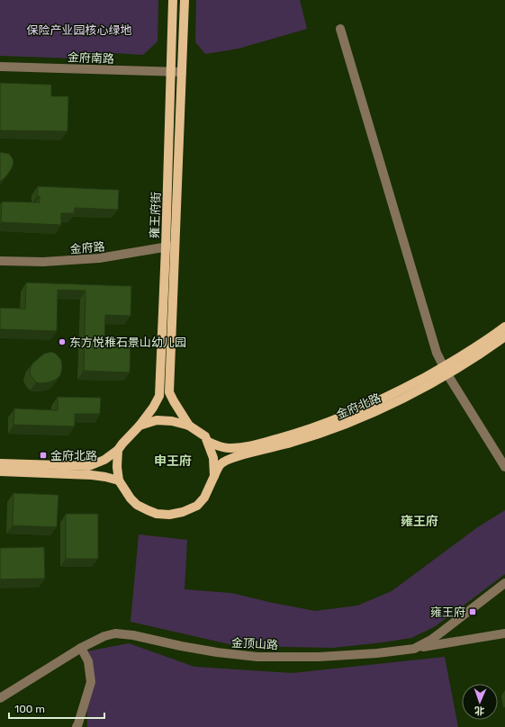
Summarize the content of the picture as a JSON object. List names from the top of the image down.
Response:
{
  "streets": {
    "main road": ["雍王府街", "金府北路"],
    "street": ["金府南路", "金府路", "金顶山路"]
  },
  "crossings": [
    ["金府南路", "雍王府街"],
    ["雍王府街", "金府路"],
    ["雍王府街", "金府北路"]
  ],
  "districts": ["申王府", "雍王府"],
  "parks": ["保险产业园核心绿地"],
  "places": {
    "other": ["东方悦稚石景山幼儿园"],
    "transit": ["金府北路", "雍王府"]
  },
  "scale_bar": "100 m",
  "north": "bottom"
}
